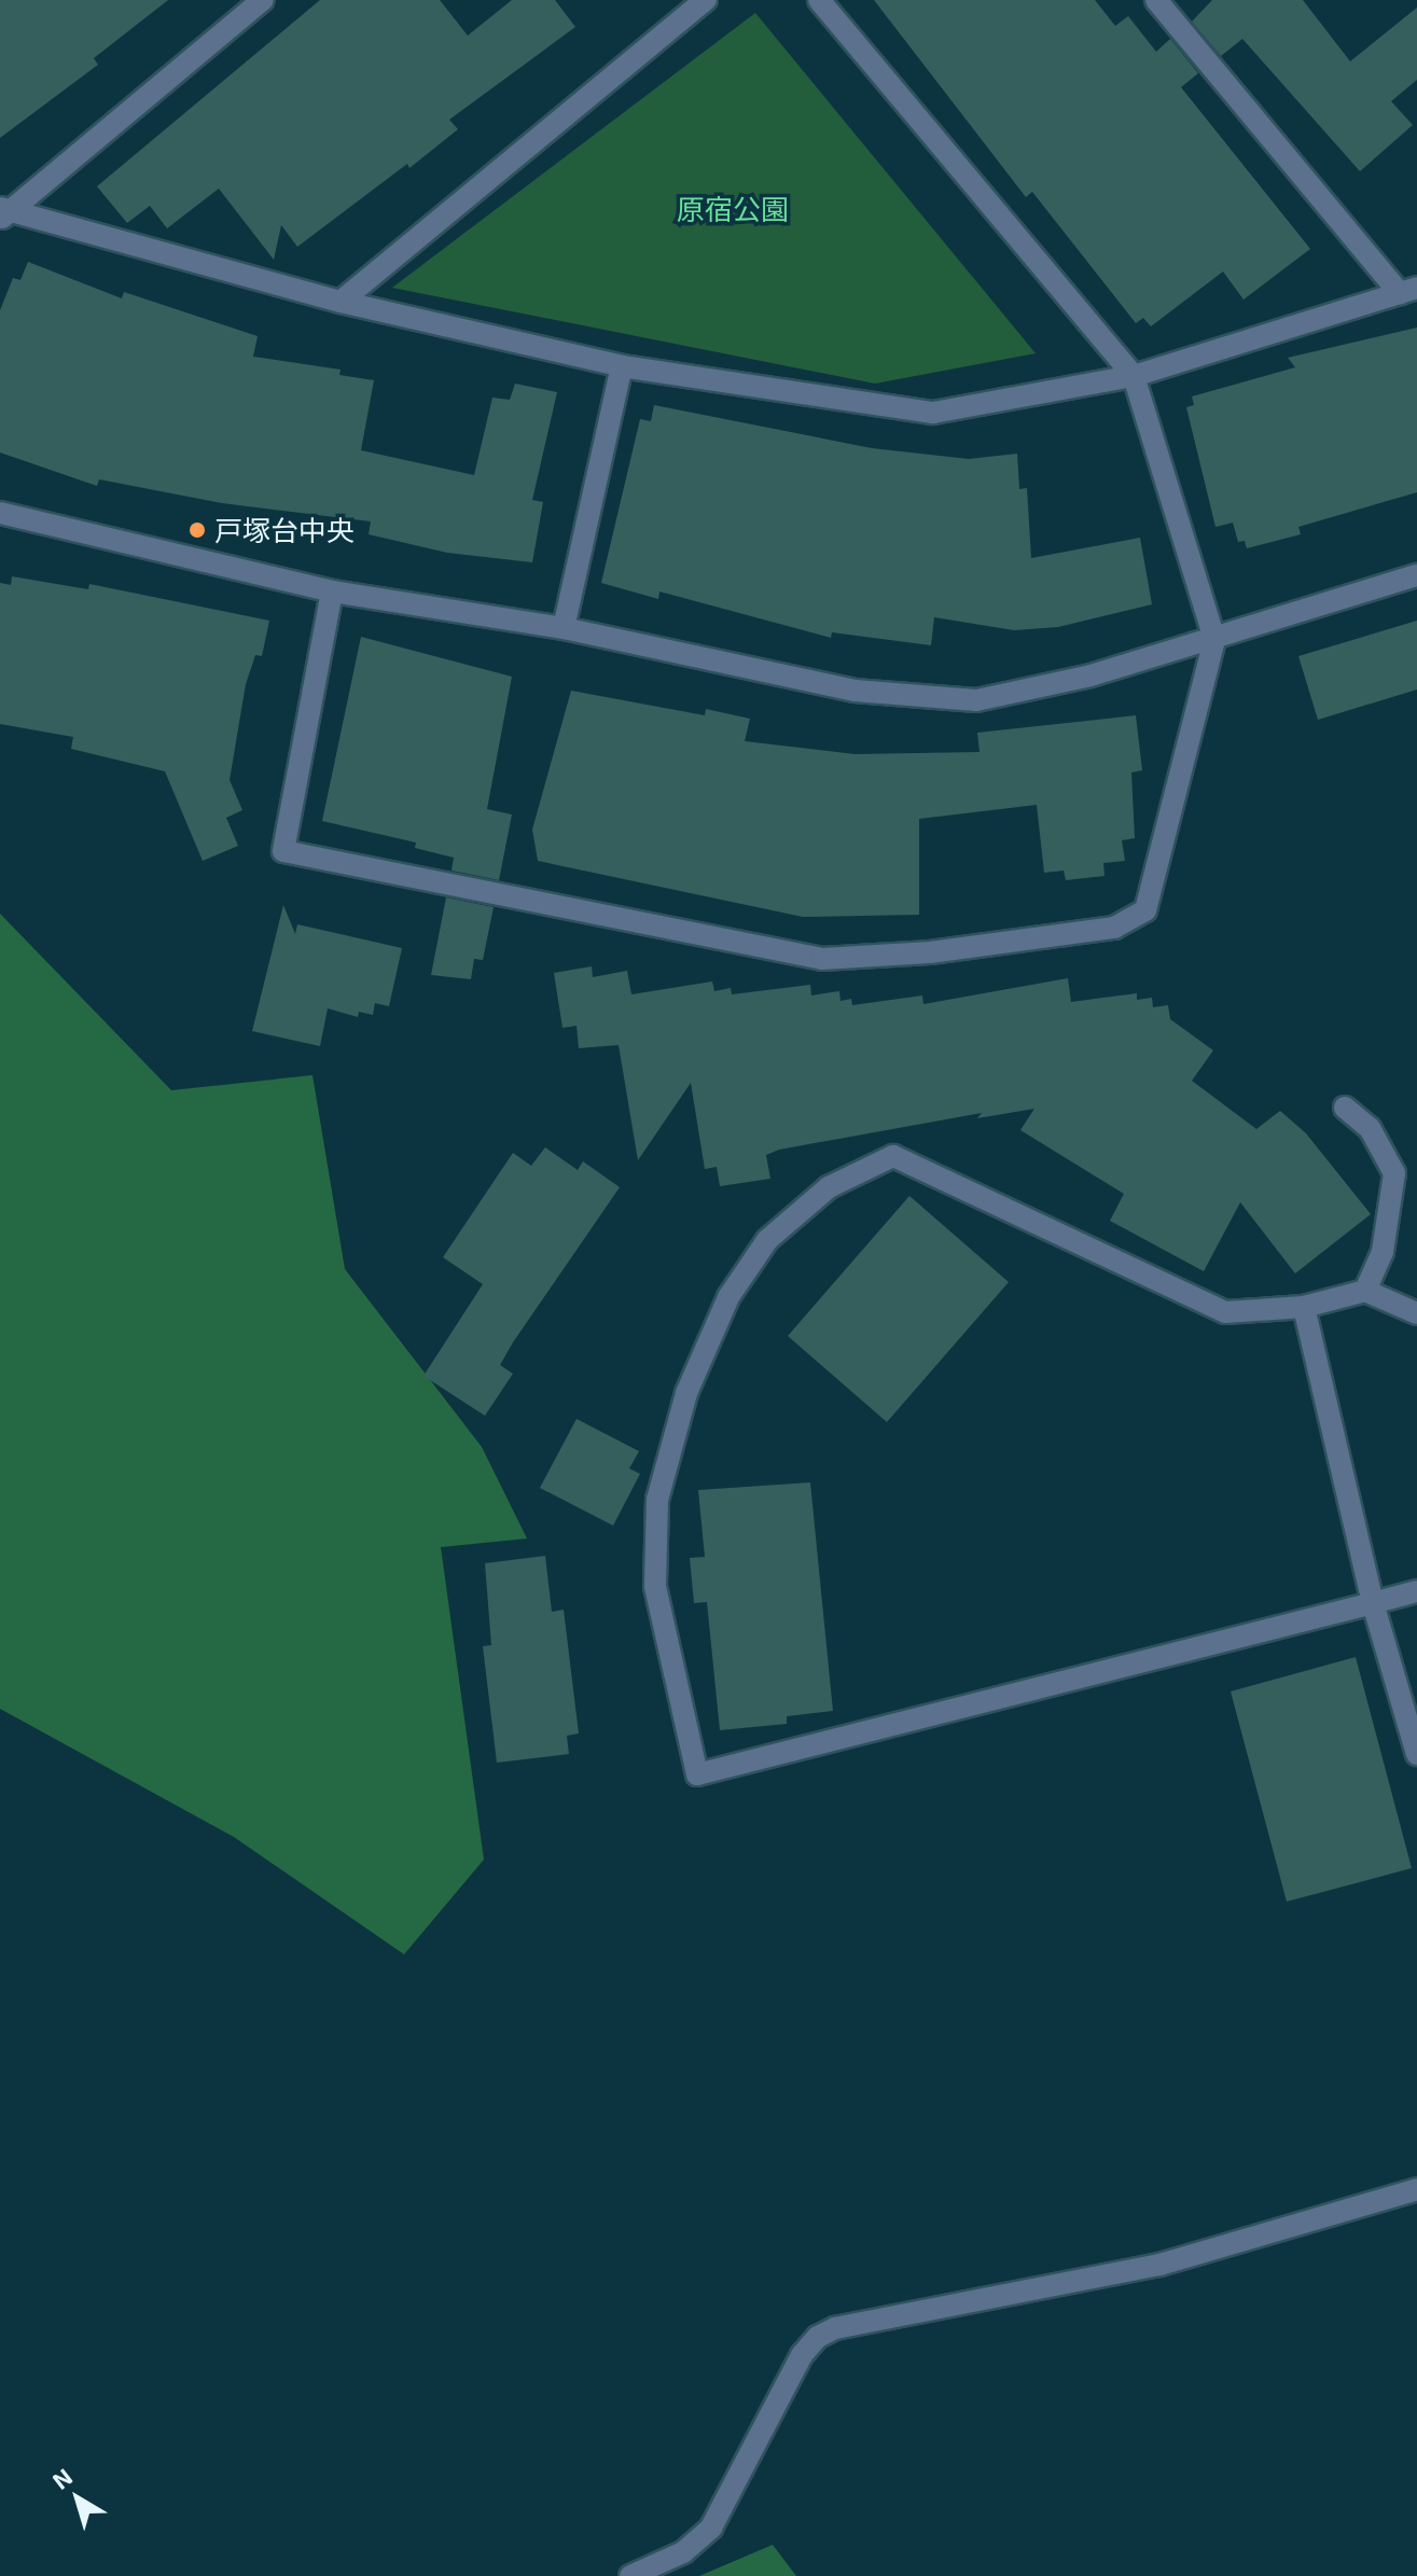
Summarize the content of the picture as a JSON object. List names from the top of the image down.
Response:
{
  "parks": ["原宿公園"],
  "places": ["戸塚台中央"],
  "north": "top left"
}
